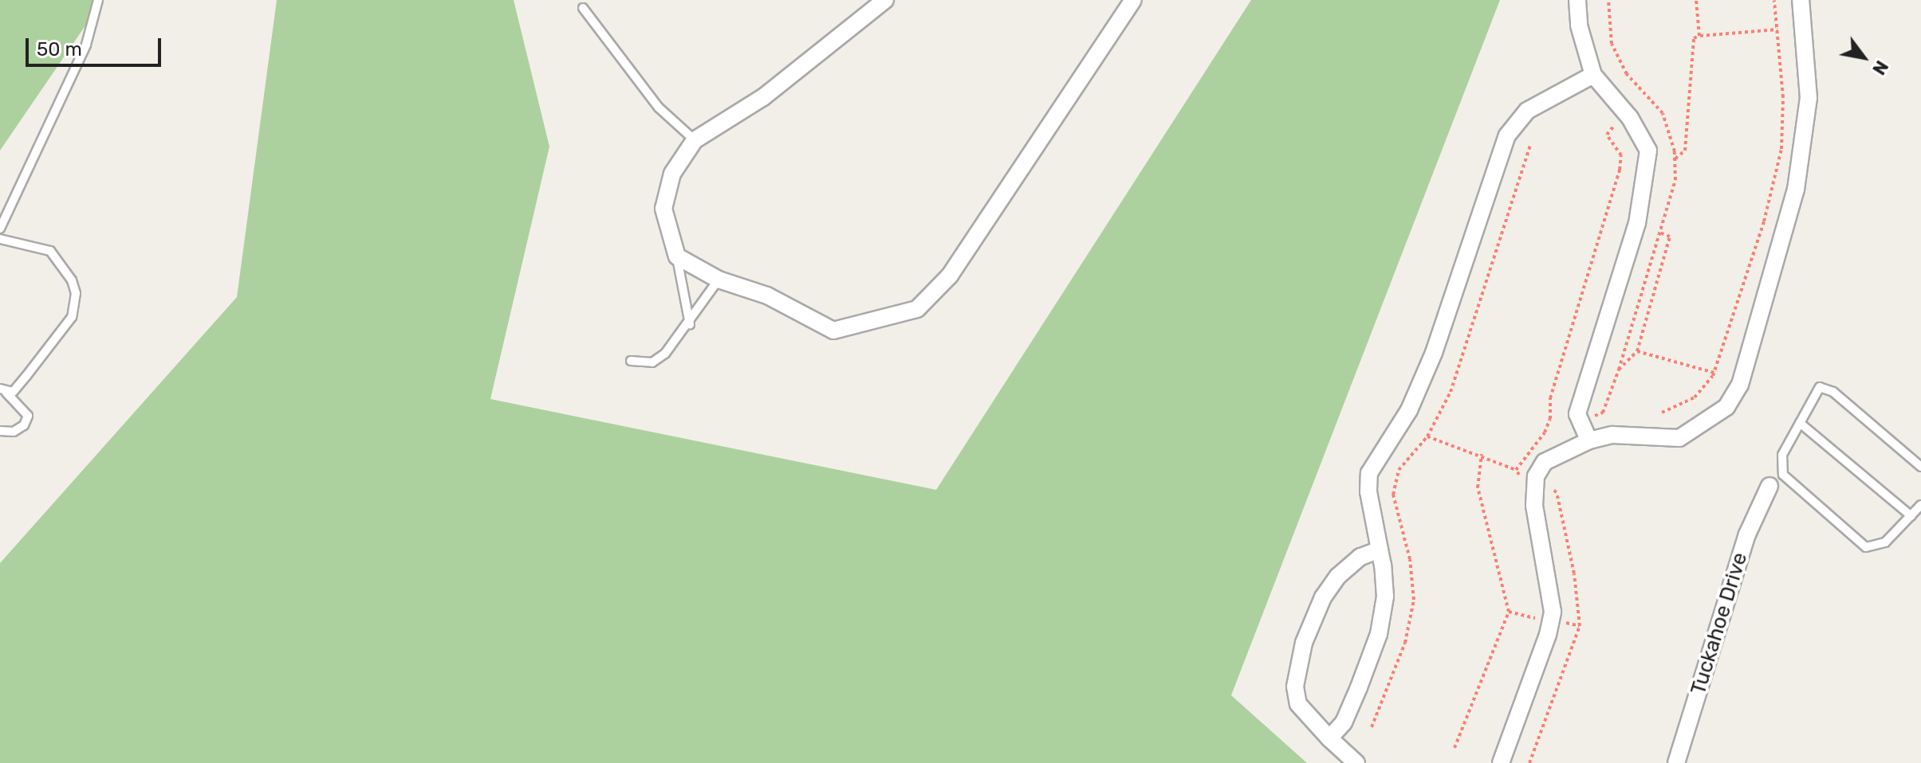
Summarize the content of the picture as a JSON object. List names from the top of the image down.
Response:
{
  "streets": {
    "street": ["Tuckahoe Drive"]
  },
  "scale_bar": "50 m",
  "north": "bottom right"
}
